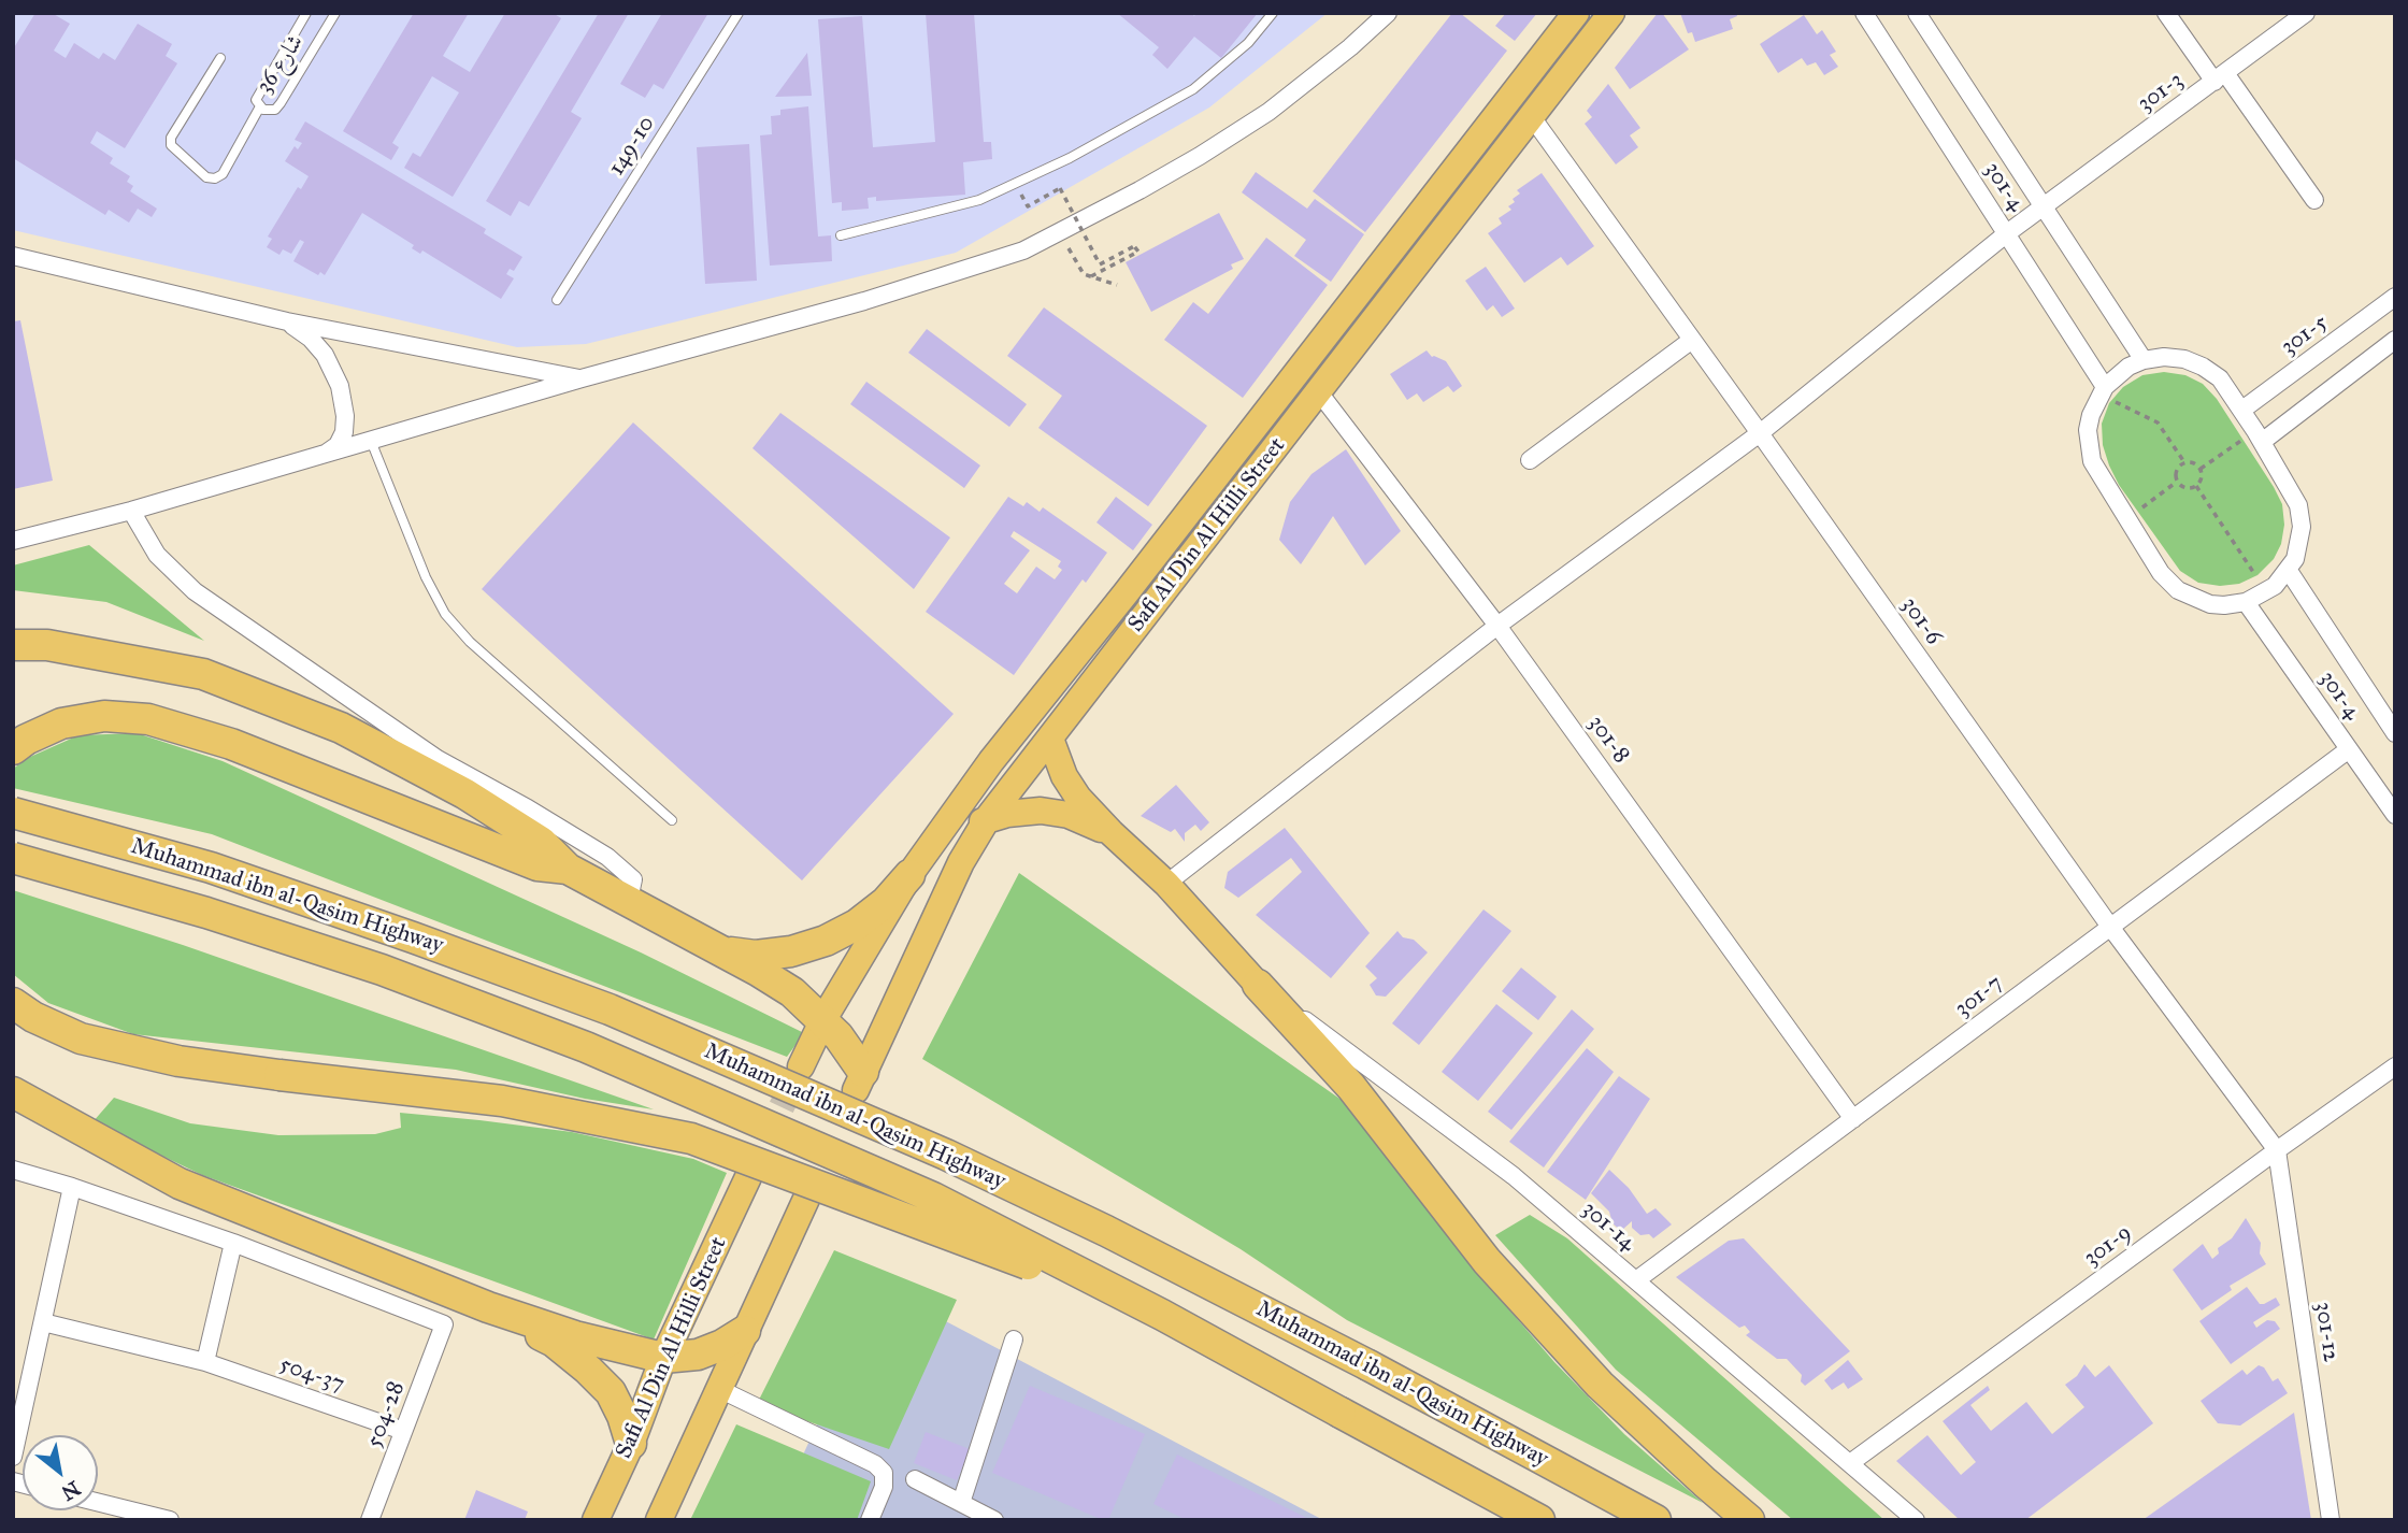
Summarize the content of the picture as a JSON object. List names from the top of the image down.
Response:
{
  "streets": {
    "highway": ["Muhammad ibn al-Qasim Highway"],
    "main road": ["Safi Al Din Al Hilli Street"],
    "street": [
      "301-3",
      "301-4",
      "301-5",
      "301-6",
      "301-8",
      "301-7",
      "301-14",
      "301-9",
      "301-12",
      "504-37",
      "504-28"
    ],
    "lane": ["شارع 36", "149-10"]
  },
  "crossings": [
    ["301-3", "301-4"],
    ["301-3", "301-6"],
    ["301-3", "301-8"],
    ["301-4", "301-7"],
    ["Safi Al Din Al Hilli Street", "301-6"],
    ["Safi Al Din Al Hilli Street", "301-8"],
    ["301-6", "301-7"],
    ["301-6", "301-9"],
    ["301-6", "301-12"],
    ["301-8", "301-7"],
    ["301-7", "301-14"],
    ["301-14", "301-9"],
    ["301-9", "301-12"],
    ["504-37", "504-28"]
  ],
  "north": "bottom right"
}
